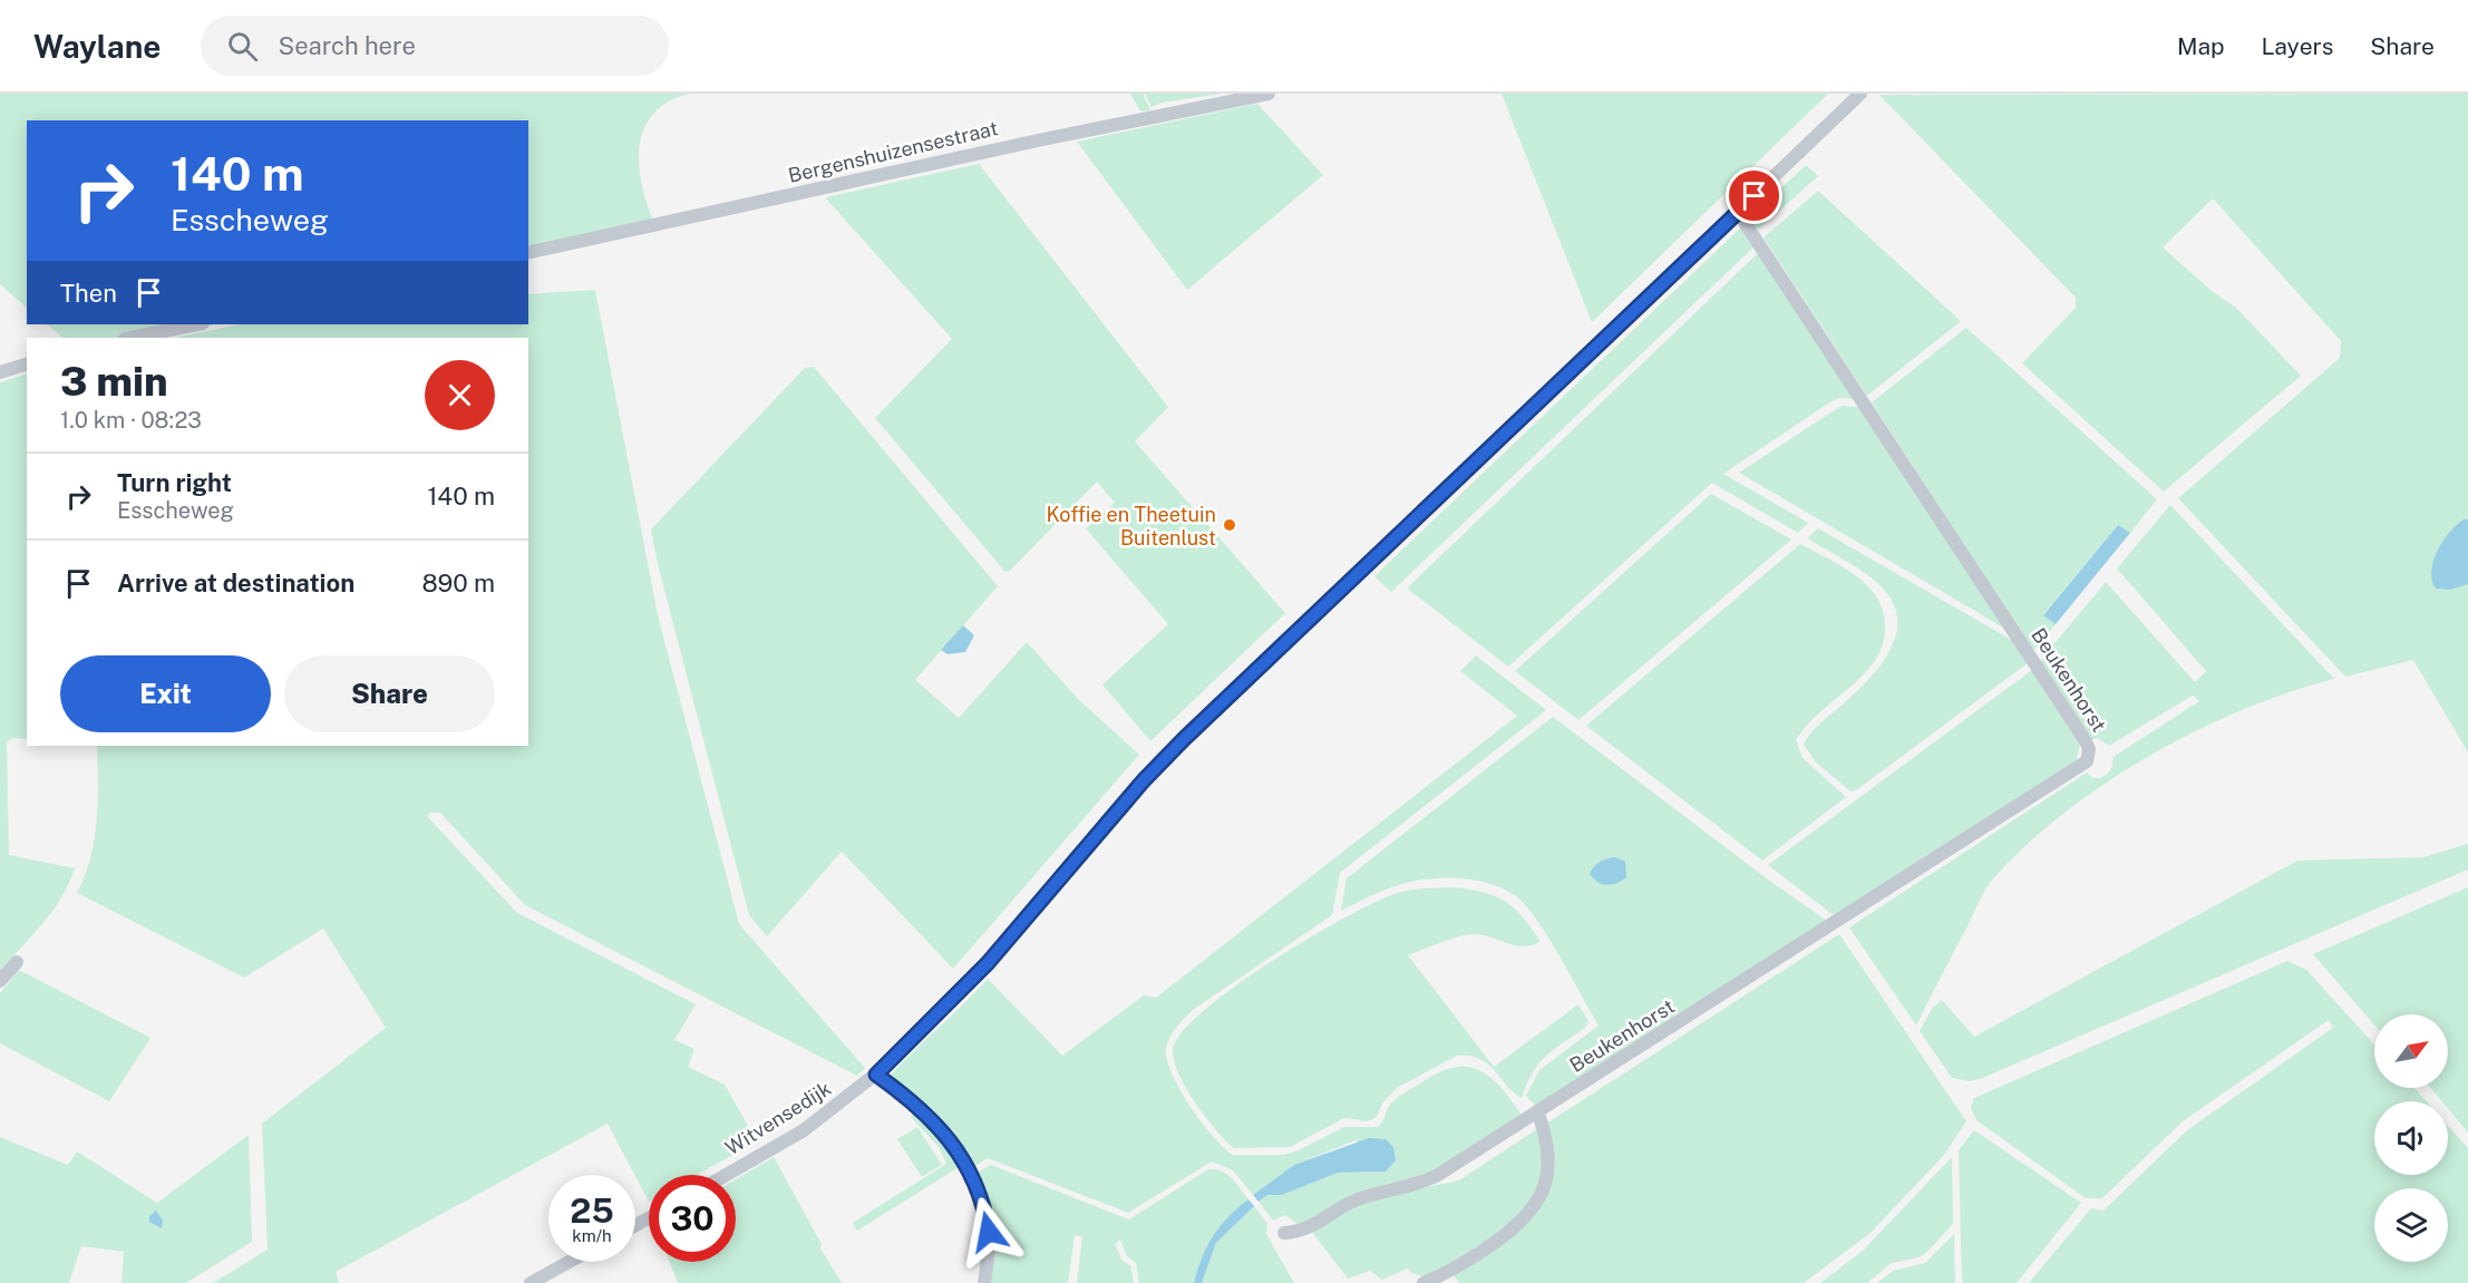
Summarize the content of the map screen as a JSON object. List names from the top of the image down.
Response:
{
  "streets": {
    "street": ["Bergenshuizensestraat", "Beukenhorst", "Witvensedijk"]
  },
  "crossings": [
    ["Beukenhorst", "Witvensedijk"]
  ],
  "places": ["Koffie en Theetuin Buitenlust"],
  "north": "top right",
  "page": {
    "header": "Waylane",
    "search": "Search here",
    "nav": ["Map", "Layers", "Share"],
    "turn": ["140 m", "Esscheweg"],
    "then": "Then",
    "heading": ["3 min", "1.0 km · 08:23"],
    "list": [
      {
        "name": "Turn right",
        "note": "Esscheweg",
        "value": "140 m"
      },
      {
        "name": "Arrive at destination",
        "value": "890 m"
      }
    ],
    "buttons": ["Exit", "Share"],
    "speed": "25 km/h",
    "limit": "30"
  }
}
